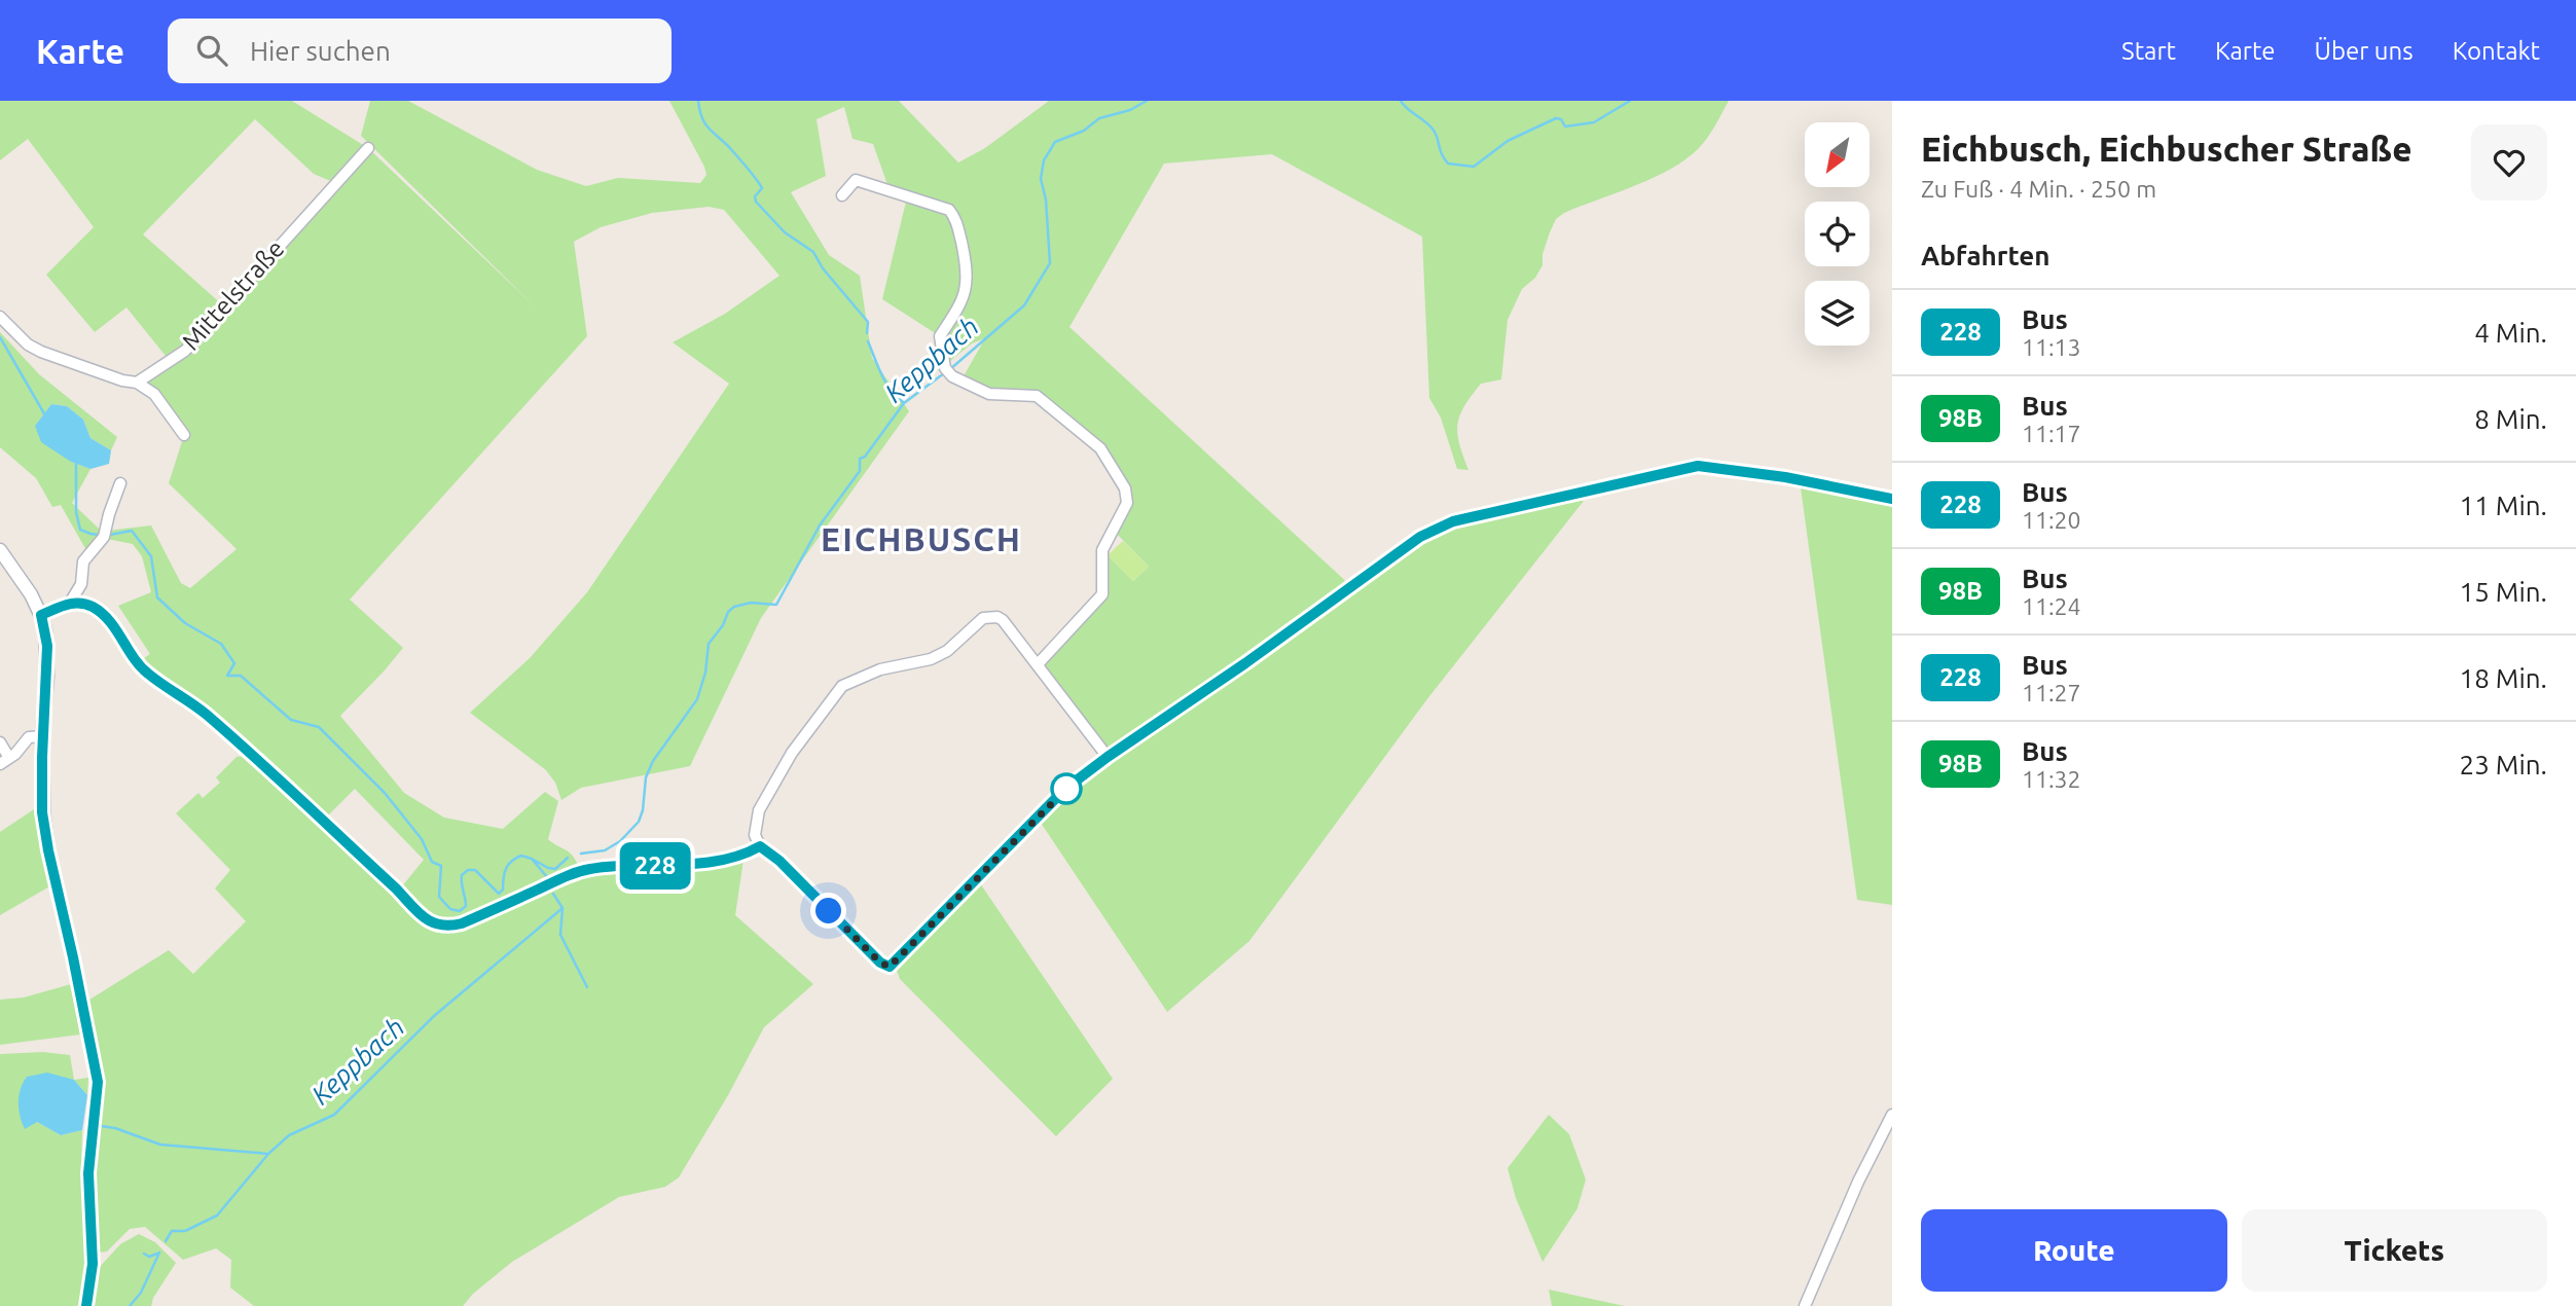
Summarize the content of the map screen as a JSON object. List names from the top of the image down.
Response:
{
  "streets": {
    "street": ["Mittelstraße"]
  },
  "districts": ["EICHBUSCH"],
  "water": ["Keppbach"],
  "lines": ["bus line 228"],
  "north": "bottom left",
  "page": {
    "header": "Karte",
    "search": "Hier suchen",
    "nav": [
      "Start",
      "Karte",
      "Über uns",
      "Kontakt"
    ],
    "on_map": "228",
    "heading": [
      ["Eichbusch, Eichbuscher Straße", "Zu Fuß · 4 Min. · 250 m"],
      "Abfahrten"
    ],
    "list": [
      {
        "mark": "228",
        "name": "Bus",
        "note": "11:13",
        "value": "4 Min."
      },
      {
        "mark": "98B",
        "name": "Bus",
        "note": "11:17",
        "value": "8 Min."
      },
      {
        "mark": "228",
        "name": "Bus",
        "note": "11:20",
        "value": "11 Min."
      },
      {
        "mark": "98B",
        "name": "Bus",
        "note": "11:24",
        "value": "15 Min."
      },
      {
        "mark": "228",
        "name": "Bus",
        "note": "11:27",
        "value": "18 Min."
      },
      {
        "mark": "98B",
        "name": "Bus",
        "note": "11:32",
        "value": "23 Min."
      }
    ],
    "buttons": ["Route", "Tickets"]
  }
}
